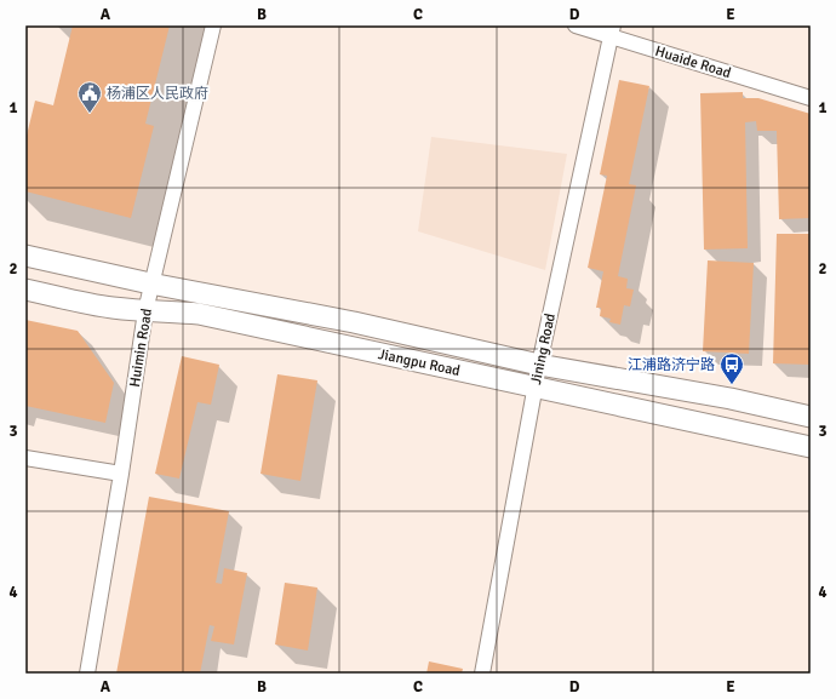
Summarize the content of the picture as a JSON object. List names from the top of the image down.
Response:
{
  "streets": {
    "main road": ["Jiangpu Road"],
    "street": ["Huaide Road", "Huimin Road", "Jining Road"]
  },
  "crossings": [
    ["Huaide Road", "Jining Road"],
    ["Huimin Road", "Jiangpu Road"],
    ["Jining Road", "Jiangpu Road"]
  ],
  "places": {
    "public building": ["杨浦区人民政府"],
    "bus stop": ["江浦路济宁路"]
  },
  "grid": {
    "columns": [
      "A",
      "B",
      "C",
      "D",
      "E"
    ],
    "rows": [
      "1",
      "2",
      "3",
      "4"
    ]
  }
}
